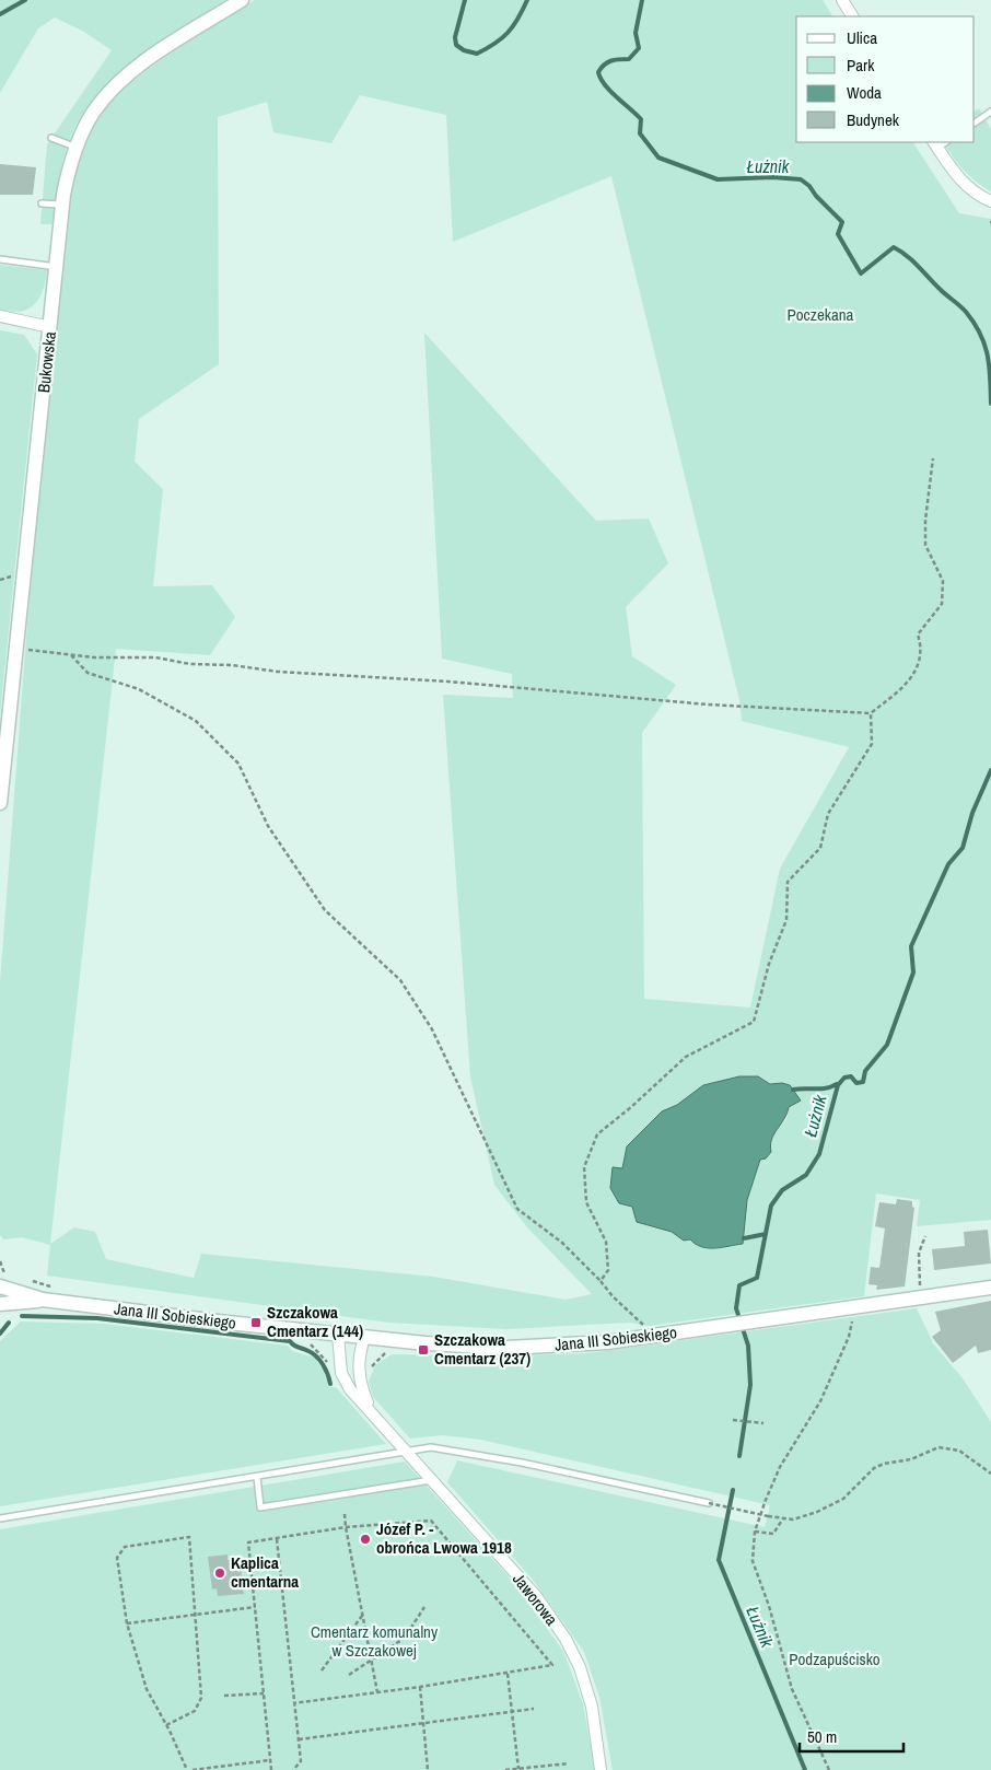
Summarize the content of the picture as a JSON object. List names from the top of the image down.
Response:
{
  "streets": {
    "street": ["Bukowska", "Jana III Sobieskiego", "Jaworowa"]
  },
  "crossings": [
    ["Jana III Sobieskiego", "Jaworowa"]
  ],
  "water": ["Łużnik"],
  "parks": ["Poczekana", "Cmentarz komunalny w Szczakowej", "Podzapuścisko"],
  "places": {
    "transit": ["Szczakowa Cmentarz (144)", "Szczakowa Cmentarz (237)"],
    "other": ["Józef P. - obrońca Lwowa 1918", "Kaplica cmentarna"]
  },
  "legend": [
    "Ulica",
    "Park",
    "Woda",
    "Budynek"
  ],
  "scale_bar": "50 m"
}
